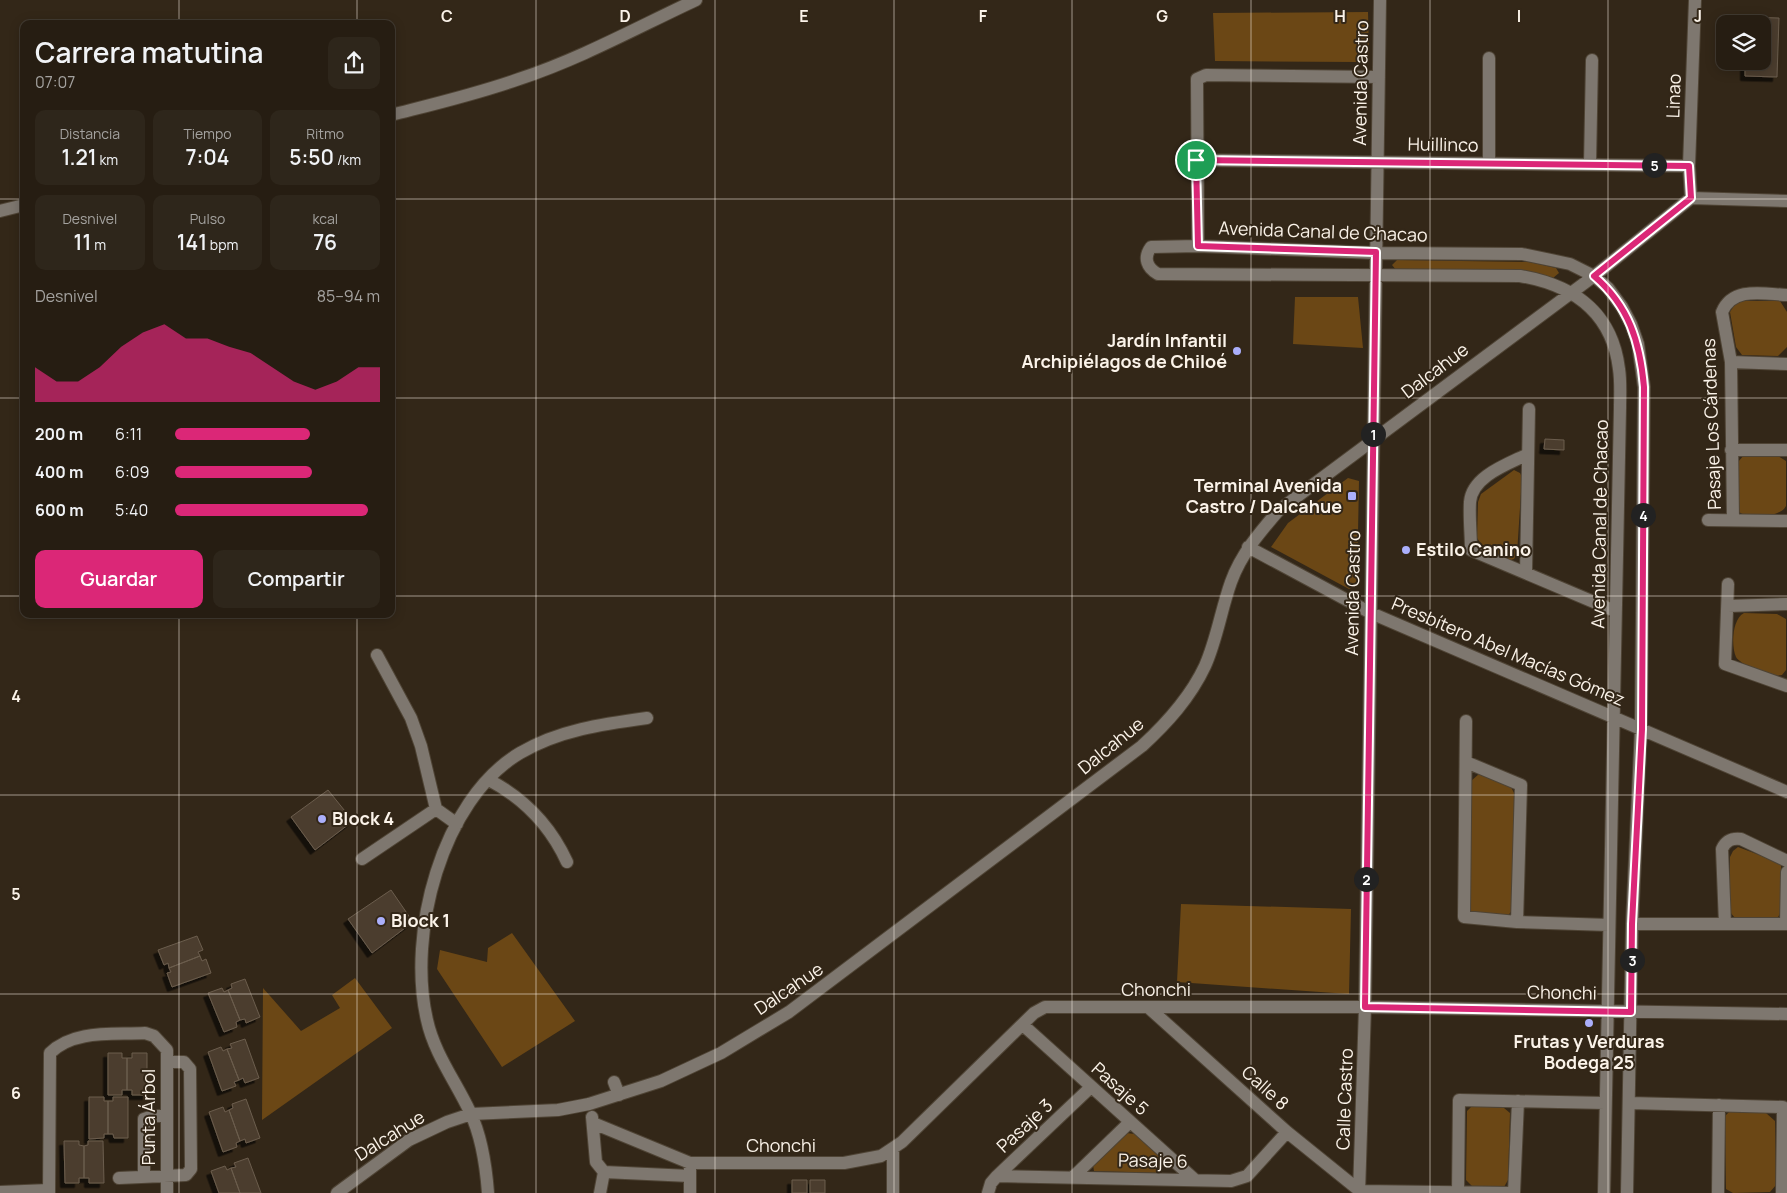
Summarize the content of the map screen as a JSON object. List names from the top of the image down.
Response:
{
  "streets": {
    "street": [
      "Avenida Castro",
      "Linao",
      "Huillinco",
      "Avenida Canal de Chacao",
      "Dalcahue",
      "Pasaje Los Cárdenas",
      "Presbítero Abel Macías Gómez",
      "Chonchi",
      "Calle 8",
      "Pasaje 5",
      "Calle Castro",
      "Punta Árbol",
      "Pasaje 3",
      "Pasaje 6"
    ]
  },
  "crossings": [
    ["Avenida Castro", "Huillinco"],
    ["Avenida Castro", "Avenida Canal de Chacao"],
    ["Avenida Castro", "Dalcahue"],
    ["Avenida Castro", "Presbítero Abel Macías Gómez"],
    ["Avenida Castro", "Chonchi"],
    ["Avenida Castro", "Calle Castro"],
    ["Linao", "Huillinco"],
    ["Linao", "Dalcahue"],
    ["Avenida Canal de Chacao", "Dalcahue"],
    ["Avenida Canal de Chacao", "Presbítero Abel Macías Gómez"],
    ["Avenida Canal de Chacao", "Chonchi"],
    ["Dalcahue", "Presbítero Abel Macías Gómez"],
    ["Chonchi", "Calle 8"],
    ["Chonchi", "Pasaje 5"],
    ["Chonchi", "Calle Castro"],
    ["Calle 8", "Calle Castro"],
    ["Calle 8", "Pasaje 6"],
    ["Pasaje 5", "Pasaje 3"],
    ["Pasaje 5", "Pasaje 6"],
    ["Pasaje 3", "Pasaje 6"]
  ],
  "places": {
    "other": [
      "Jardín Infantil Archipiélagos de Chiloé",
      "Estilo Canino",
      "Block 4",
      "Block 1",
      "Frutas y Verduras Bodega 25"
    ],
    "transit": ["Terminal Avenida Castro / Dalcahue"]
  },
  "page": {
    "heading": ["Carrera matutina", "07:07"],
    "stats": [
      ["Distancia", "1.21 km"],
      ["Tiempo", "7:04"],
      ["Ritmo", "5:50 /km"],
      ["Desnivel", "11 m"],
      ["Pulso", "141 bpm"],
      ["kcal", "76"]
    ],
    "pins": [
      "5",
      "1",
      "4",
      "2",
      "3"
    ],
    "chart": ["Desnivel", "85–94 m"],
    "list": [
      {
        "name": "200 m",
        "note": "6:11"
      },
      {
        "name": "400 m",
        "note": "6:09"
      },
      {
        "name": "600 m",
        "note": "5:40"
      }
    ],
    "buttons": ["Guardar", "Compartir"]
  },
  "grid": {
    "columns": [
      "C",
      "D",
      "E",
      "F",
      "G",
      "H",
      "I",
      "J"
    ],
    "rows": ["4", "5", "6"]
  }
}
